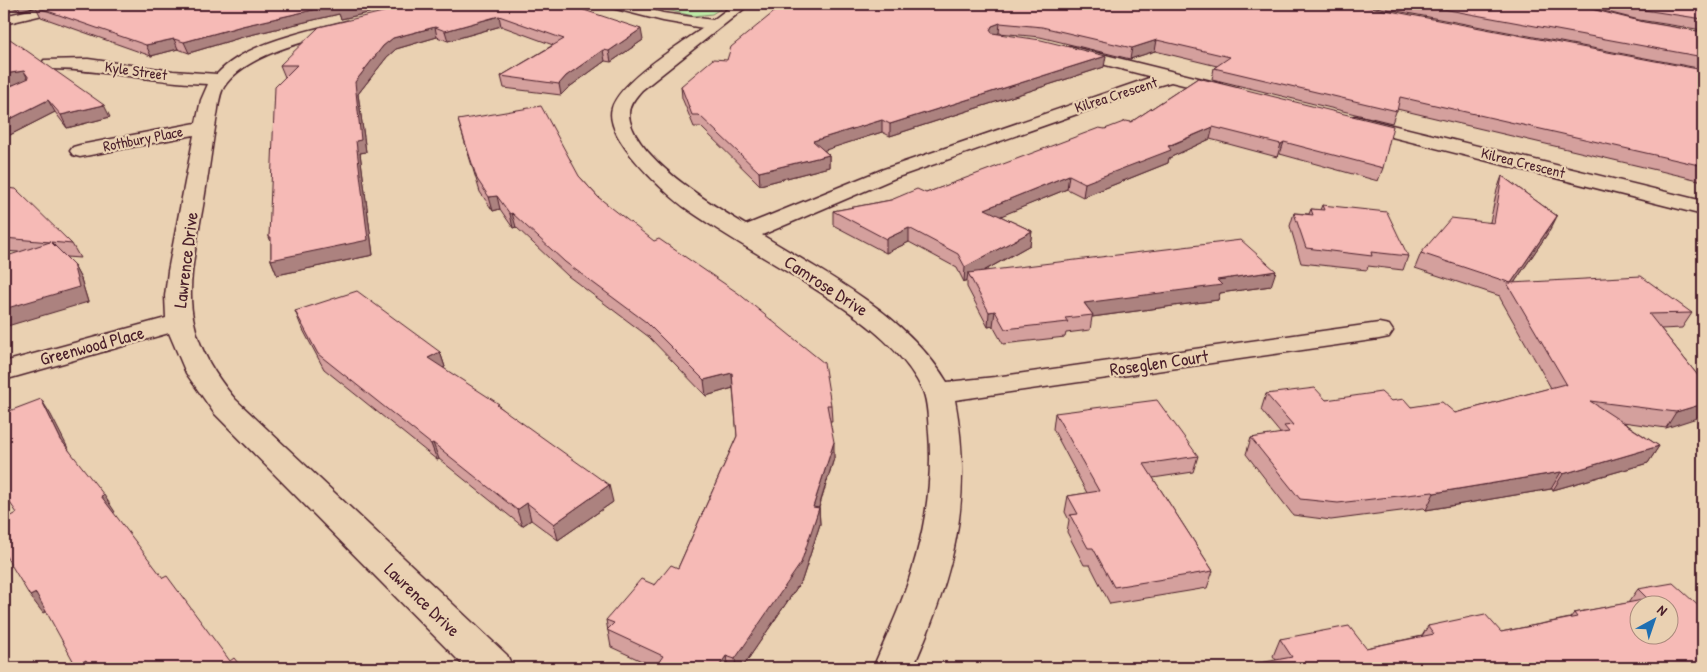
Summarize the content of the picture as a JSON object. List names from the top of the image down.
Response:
{
  "streets": {
    "street": [
      "Kyle Street",
      "Kilrea Crescent",
      "Rothbury Place",
      "Lawrence Drive",
      "Camrose Drive",
      "Greenwood Place",
      "Roseglen Court"
    ]
  },
  "crossings": [
    ["Kyle Street", "Lawrence Drive"],
    ["Kilrea Crescent", "Camrose Drive"],
    ["Rothbury Place", "Lawrence Drive"],
    ["Lawrence Drive", "Greenwood Place"],
    ["Camrose Drive", "Roseglen Court"]
  ],
  "north": "top right"
}
